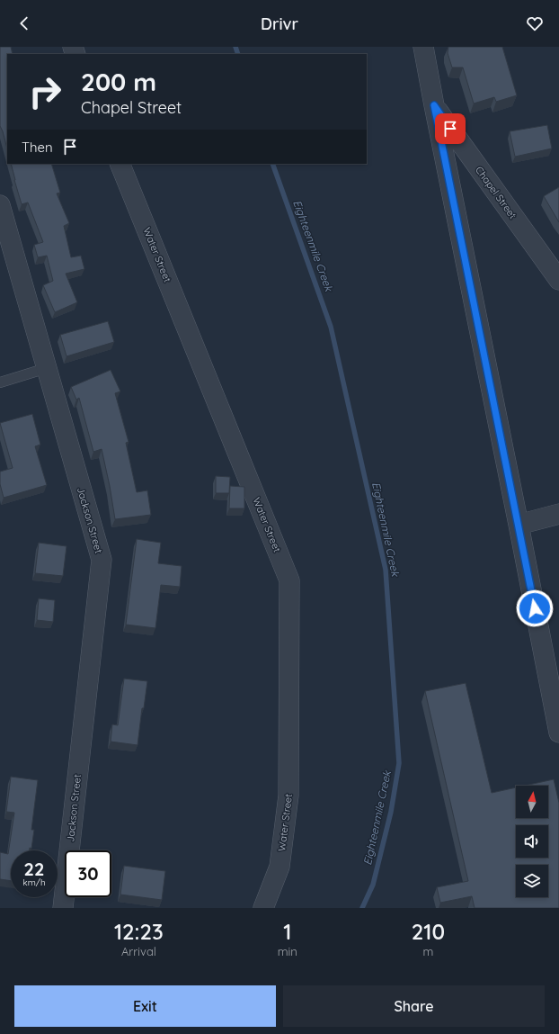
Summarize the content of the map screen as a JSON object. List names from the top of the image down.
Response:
{
  "streets": {
    "street": ["Chapel Street", "Water Street", "Jackson Street"]
  },
  "water": ["Eighteenmile Creek"],
  "north": "top",
  "page": {
    "header": "Drivr",
    "turn": ["200 m", "Chapel Street"],
    "then": "Then",
    "speed": "22 km/h",
    "limit": "30",
    "eta": [
      "12:23",
      "Arrival",
      "1",
      "min",
      "210",
      "m"
    ],
    "buttons": ["Exit", "Share"]
  }
}
